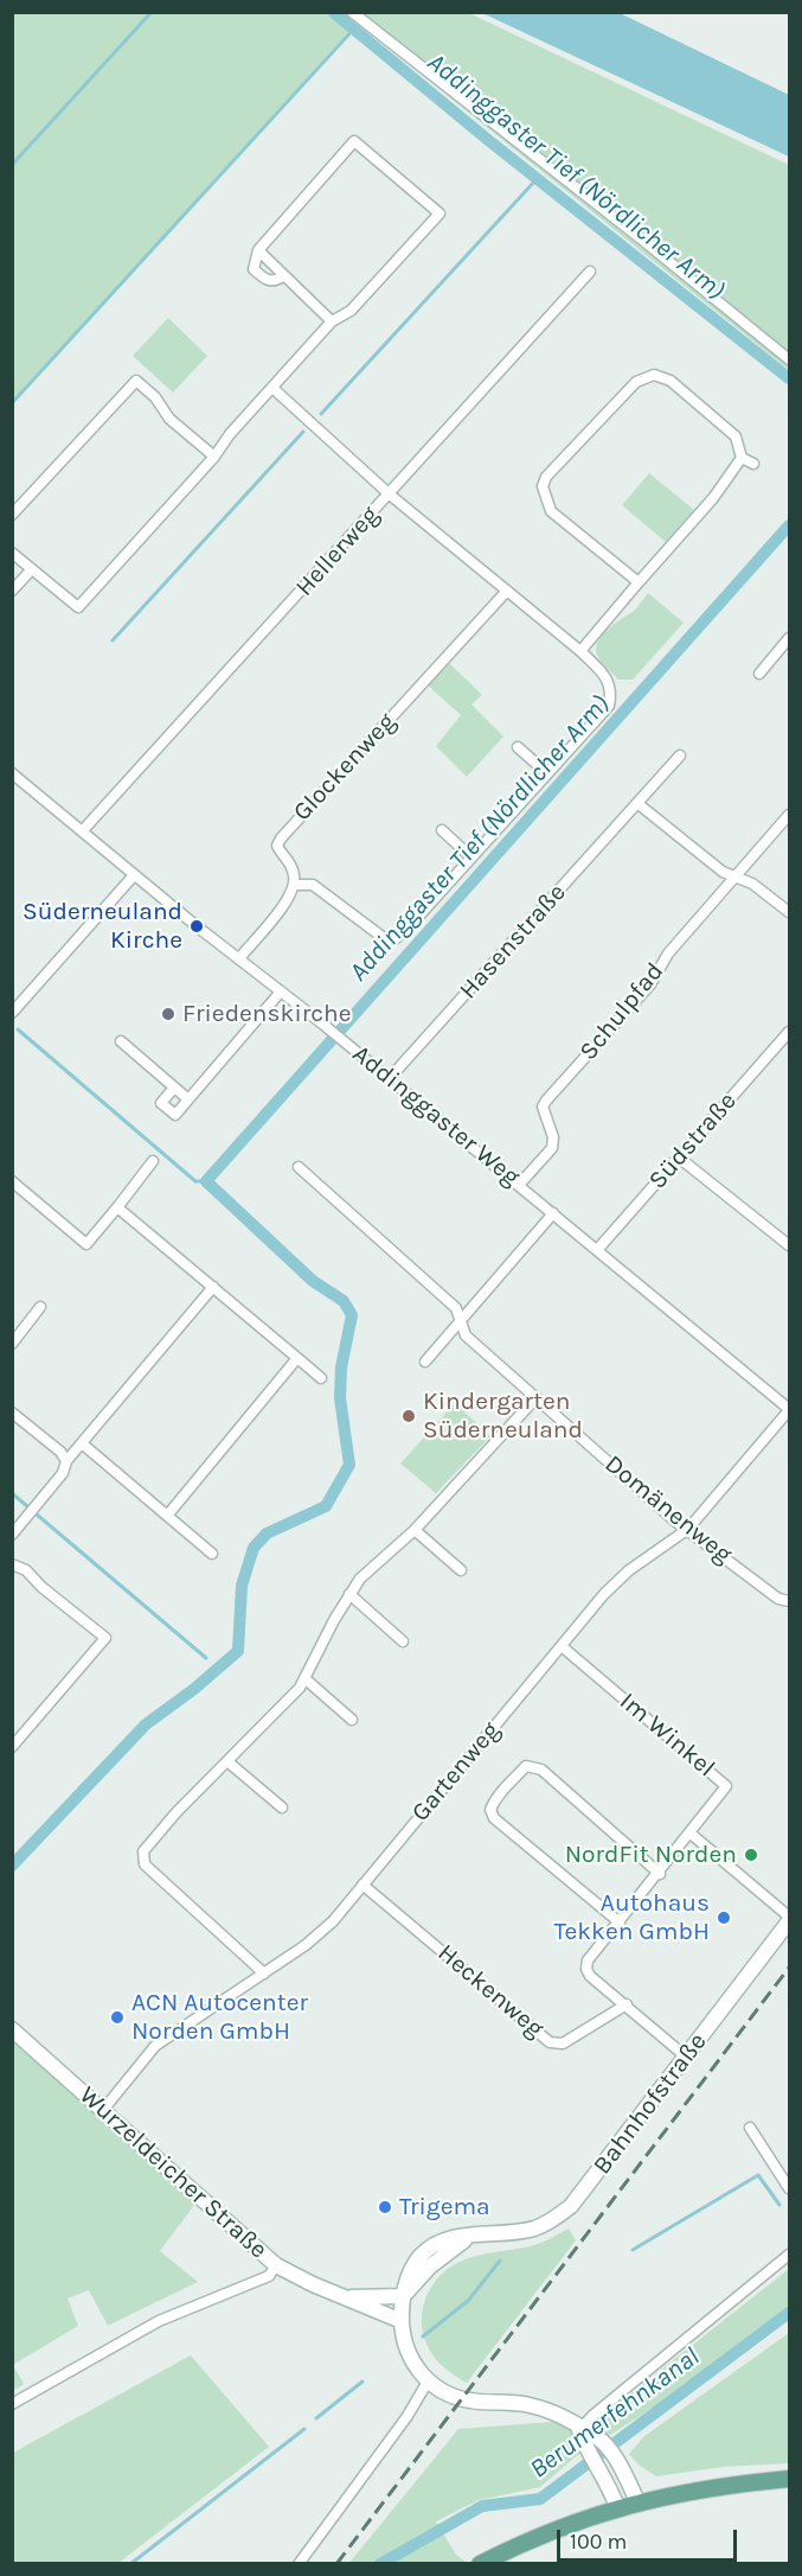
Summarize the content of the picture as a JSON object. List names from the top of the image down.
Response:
{
  "streets": {
    "main road": ["Bahnhofstraße", "Wurzeldeicher Straße"],
    "street": [
      "Hellerweg",
      "Glockenweg",
      "Hasenstraße",
      "Schulpfad",
      "Addinggaster Weg",
      "Südstraße",
      "Domänenweg",
      "Im Winkel",
      "Gartenweg",
      "Heckenweg"
    ]
  },
  "crossings": [
    ["Hellerweg", "Addinggaster Weg"],
    ["Hasenstraße", "Addinggaster Weg"],
    ["Schulpfad", "Addinggaster Weg"],
    ["Addinggaster Weg", "Südstraße"],
    ["Addinggaster Weg", "Gartenweg"],
    ["Domänenweg", "Gartenweg"],
    ["Im Winkel", "Gartenweg"],
    ["Gartenweg", "Heckenweg"],
    ["Gartenweg", "Wurzeldeicher Straße"],
    ["Bahnhofstraße", "Wurzeldeicher Straße"]
  ],
  "water": ["Addinggaster Tief (Nördlicher Arm)", "Berumerfehnkanal"],
  "places": [
    "Süderneuland Kirche",
    "Friedenskirche",
    "Kindergarten Süderneuland",
    "NordFit Norden",
    "Autohaus Tekken GmbH",
    "ACN Autocenter Norden GmbH",
    "Trigema"
  ],
  "scale_bar": "100 m"
}
